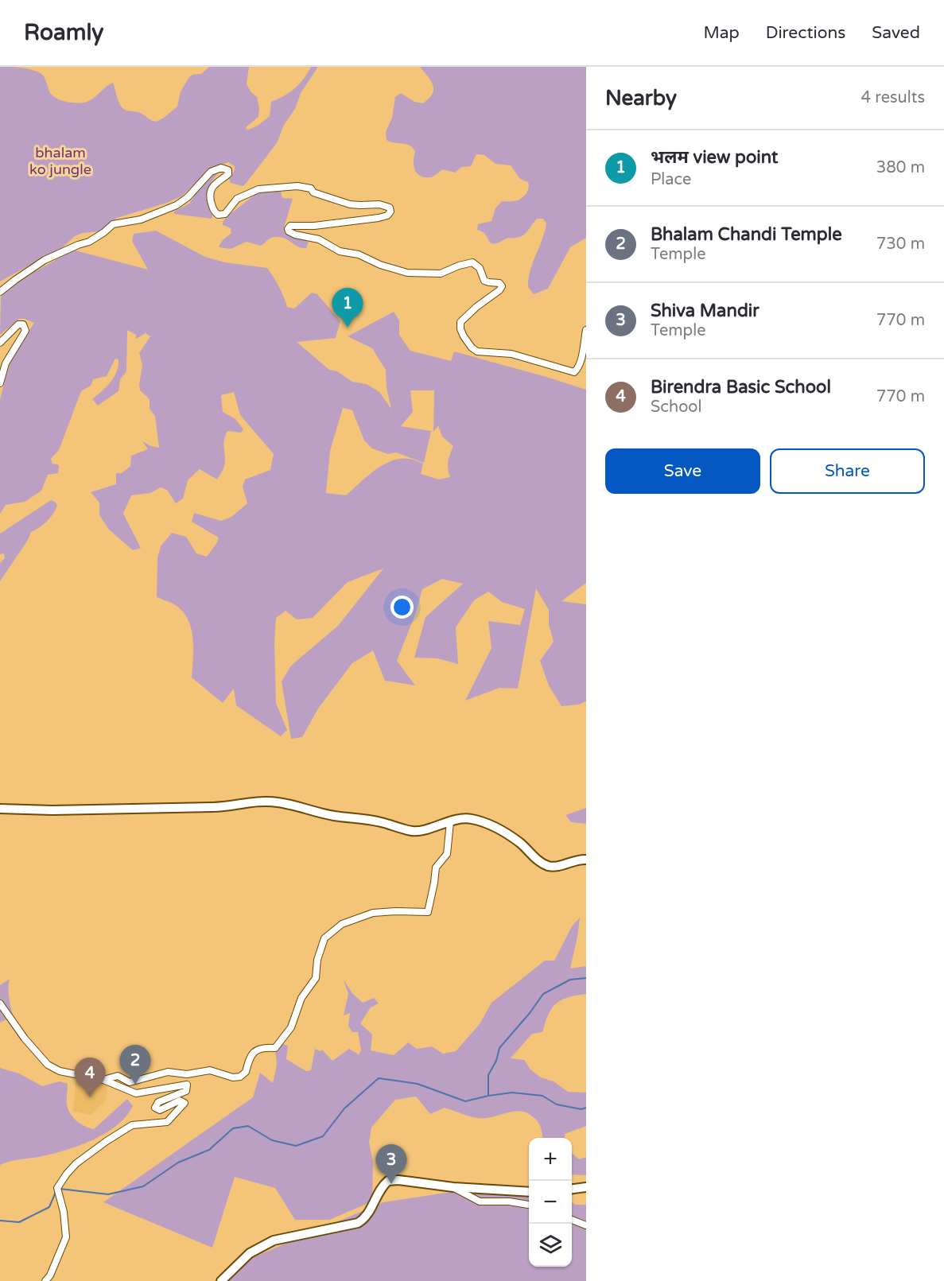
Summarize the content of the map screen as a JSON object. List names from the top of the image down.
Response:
{
  "parks": ["bhalam ko jungle"],
  "page": {
    "header": "Roamly",
    "nav": ["Map", "Directions", "Saved"],
    "heading": ["Nearby", "4 results"],
    "list": [
      {
        "mark": "1",
        "name": "भलम view point",
        "note": "Place",
        "value": "380 m"
      },
      {
        "mark": "2",
        "name": "Bhalam Chandi Temple",
        "note": "Temple",
        "value": "730 m"
      },
      {
        "mark": "3",
        "name": "Shiva Mandir",
        "note": "Temple",
        "value": "770 m"
      },
      {
        "mark": "4",
        "name": "Birendra Basic School",
        "note": "School",
        "value": "770 m"
      }
    ],
    "pins": [
      "1",
      "2",
      "4",
      "3"
    ],
    "buttons": ["Save", "Share"],
    "map_buttons": ["+", "−"]
  }
}
